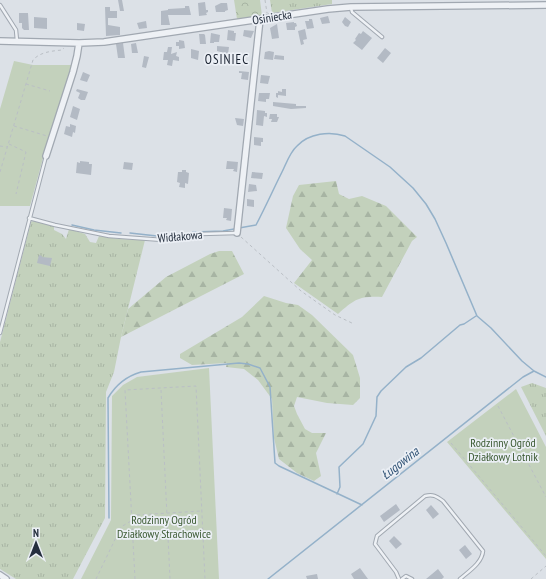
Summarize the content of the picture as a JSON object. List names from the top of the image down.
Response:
{
  "streets": {
    "street": ["Osiniecka"],
    "lane": ["Widłakowa"]
  },
  "districts": ["OSINIEC"],
  "water": ["Ługowina"],
  "parks": ["Rodzinny Ogród Działkowy Lotnik", "Rodzinny Ogród Działkowy Strachowice"],
  "north": "top"
}
